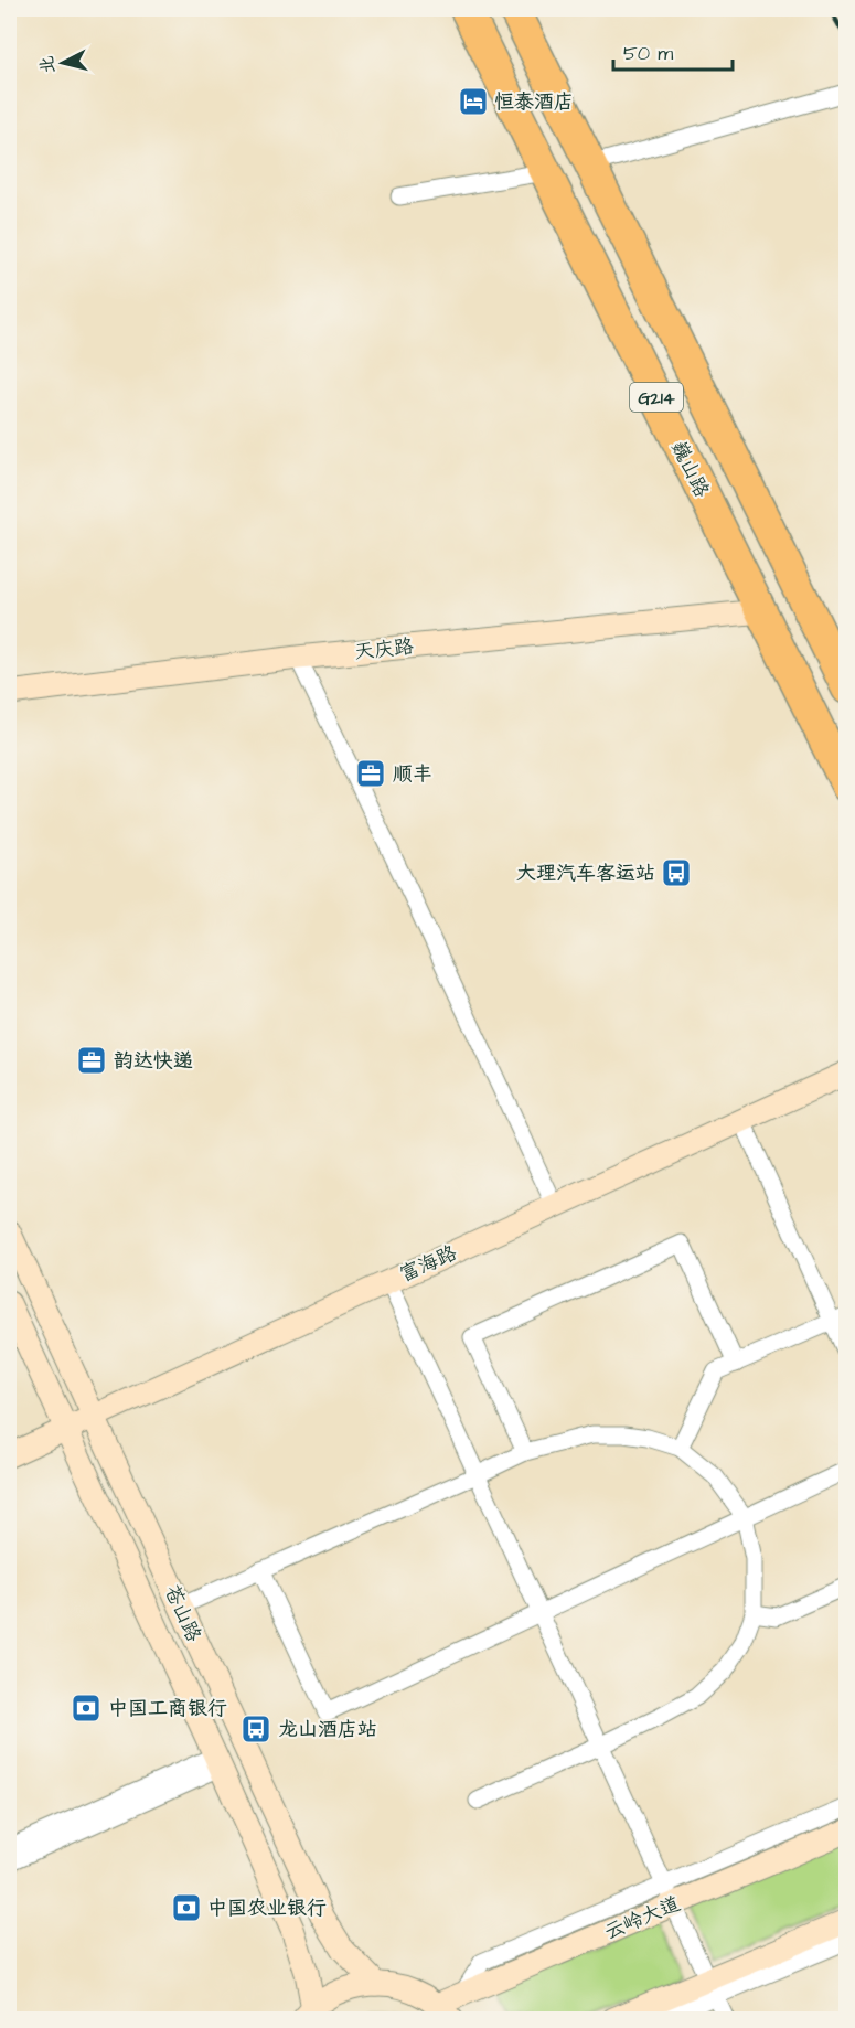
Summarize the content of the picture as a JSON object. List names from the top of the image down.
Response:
{
  "streets": {
    "highway": ["G214", "巍山路"],
    "street": [
      "天庆路",
      "富海路",
      "苍山路",
      "云岭大道"
    ]
  },
  "crossings": [
    ["巍山路", "天庆路"],
    ["富海路", "苍山路"]
  ],
  "places": {
    "hotel": ["恒泰酒店"],
    "office": ["顺丰", "韵达快递"],
    "bus stop": ["大理汽车客运站", "龙山酒店站"],
    "bank": ["中国工商银行", "中国农业银行"]
  },
  "scale_bar": "50 m",
  "north": "left"
}
